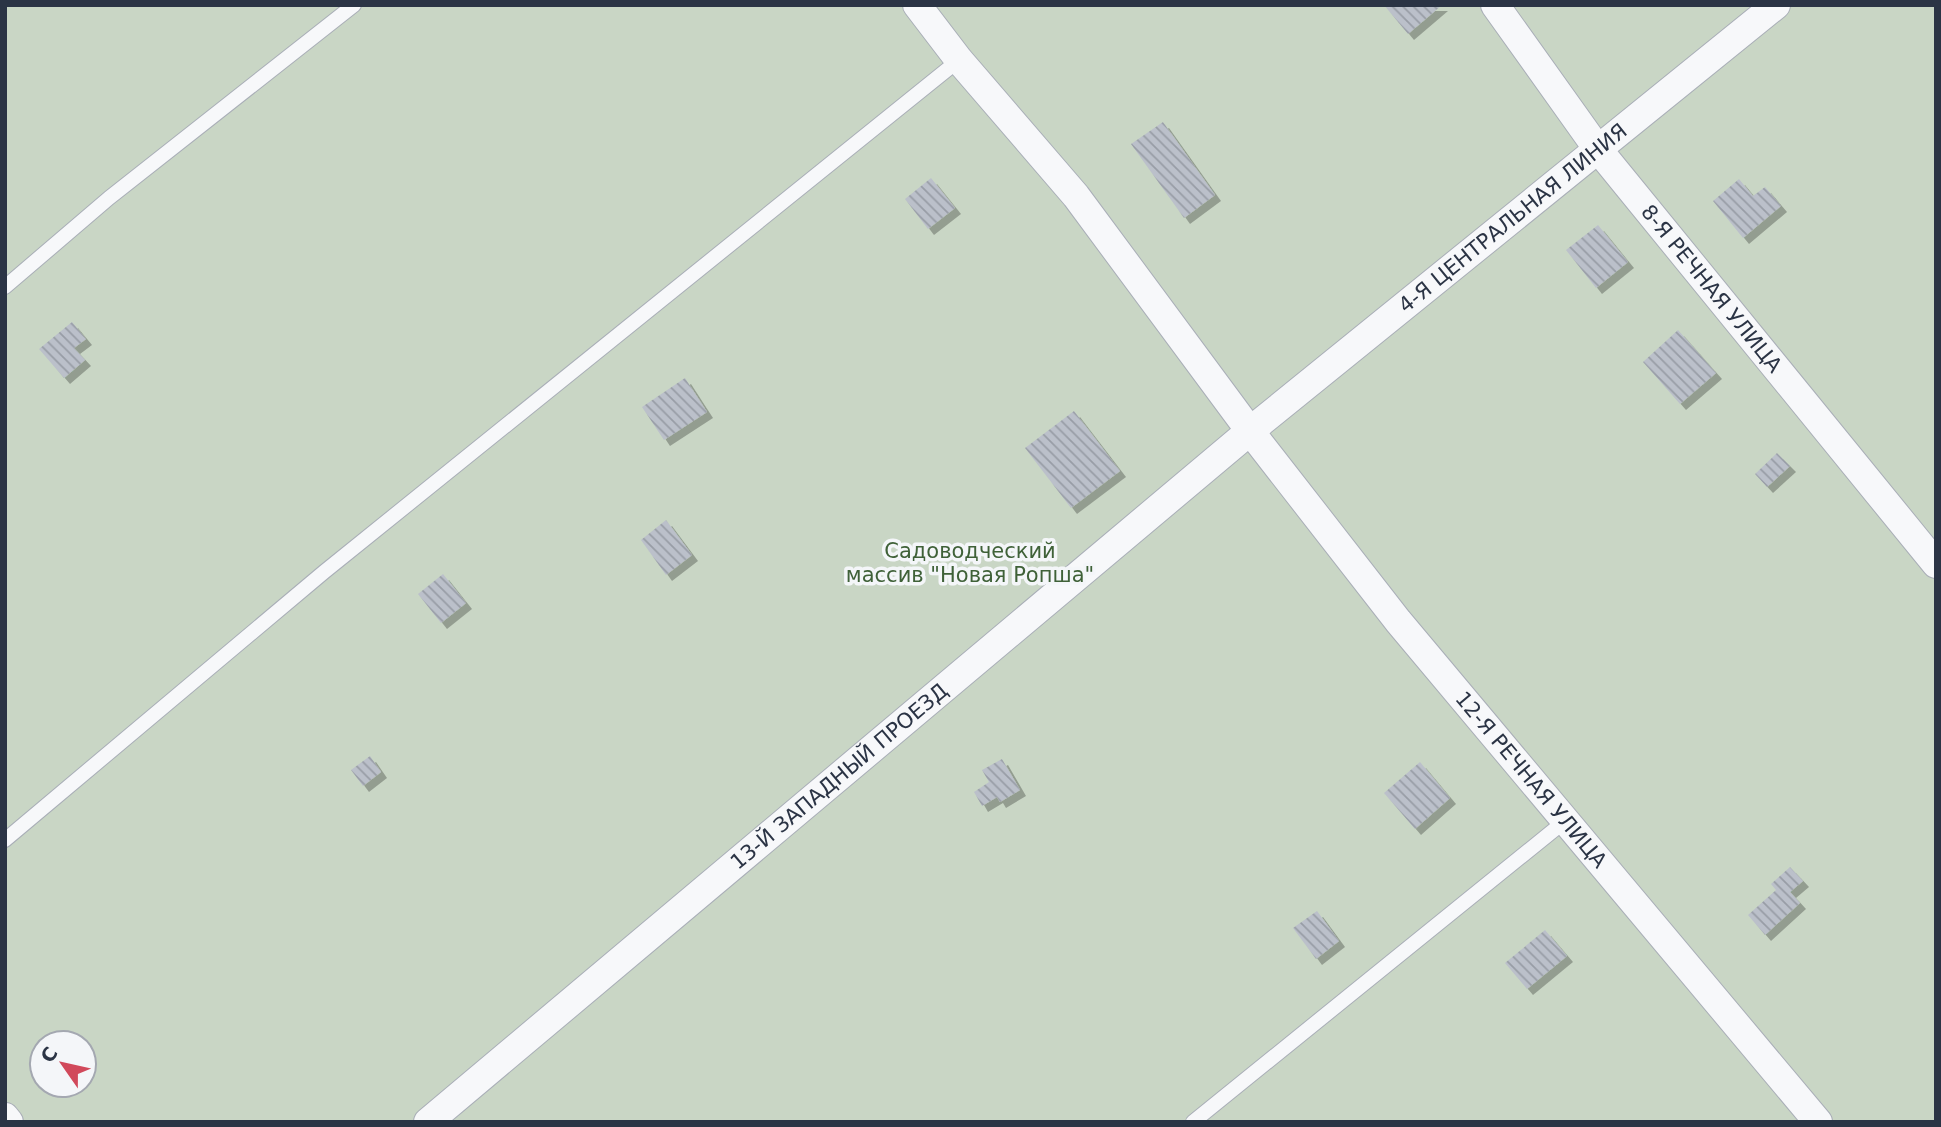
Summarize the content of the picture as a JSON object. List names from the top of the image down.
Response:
{
  "streets": {
    "street": [
      "4-Я ЦЕНТРАЛЬНАЯ ЛИНИЯ",
      "8-Я РЕЧНАЯ УЛИЦА",
      "13-Й ЗАПАДНЫЙ ПРОЕЗД",
      "12-Я РЕЧНАЯ УЛИЦА"
    ]
  },
  "crossings": [
    ["4-Я ЦЕНТРАЛЬНАЯ ЛИНИЯ", "8-Я РЕЧНАЯ УЛИЦА"],
    ["4-Я ЦЕНТРАЛЬНАЯ ЛИНИЯ", "13-Й ЗАПАДНЫЙ ПРОЕЗД"],
    ["4-Я ЦЕНТРАЛЬНАЯ ЛИНИЯ", "12-Я РЕЧНАЯ УЛИЦА"],
    ["13-Й ЗАПАДНЫЙ ПРОЕЗД", "12-Я РЕЧНАЯ УЛИЦА"]
  ],
  "parks": ["Садоводческий массив \"Новая Ропша\""],
  "north": "top left"
}
